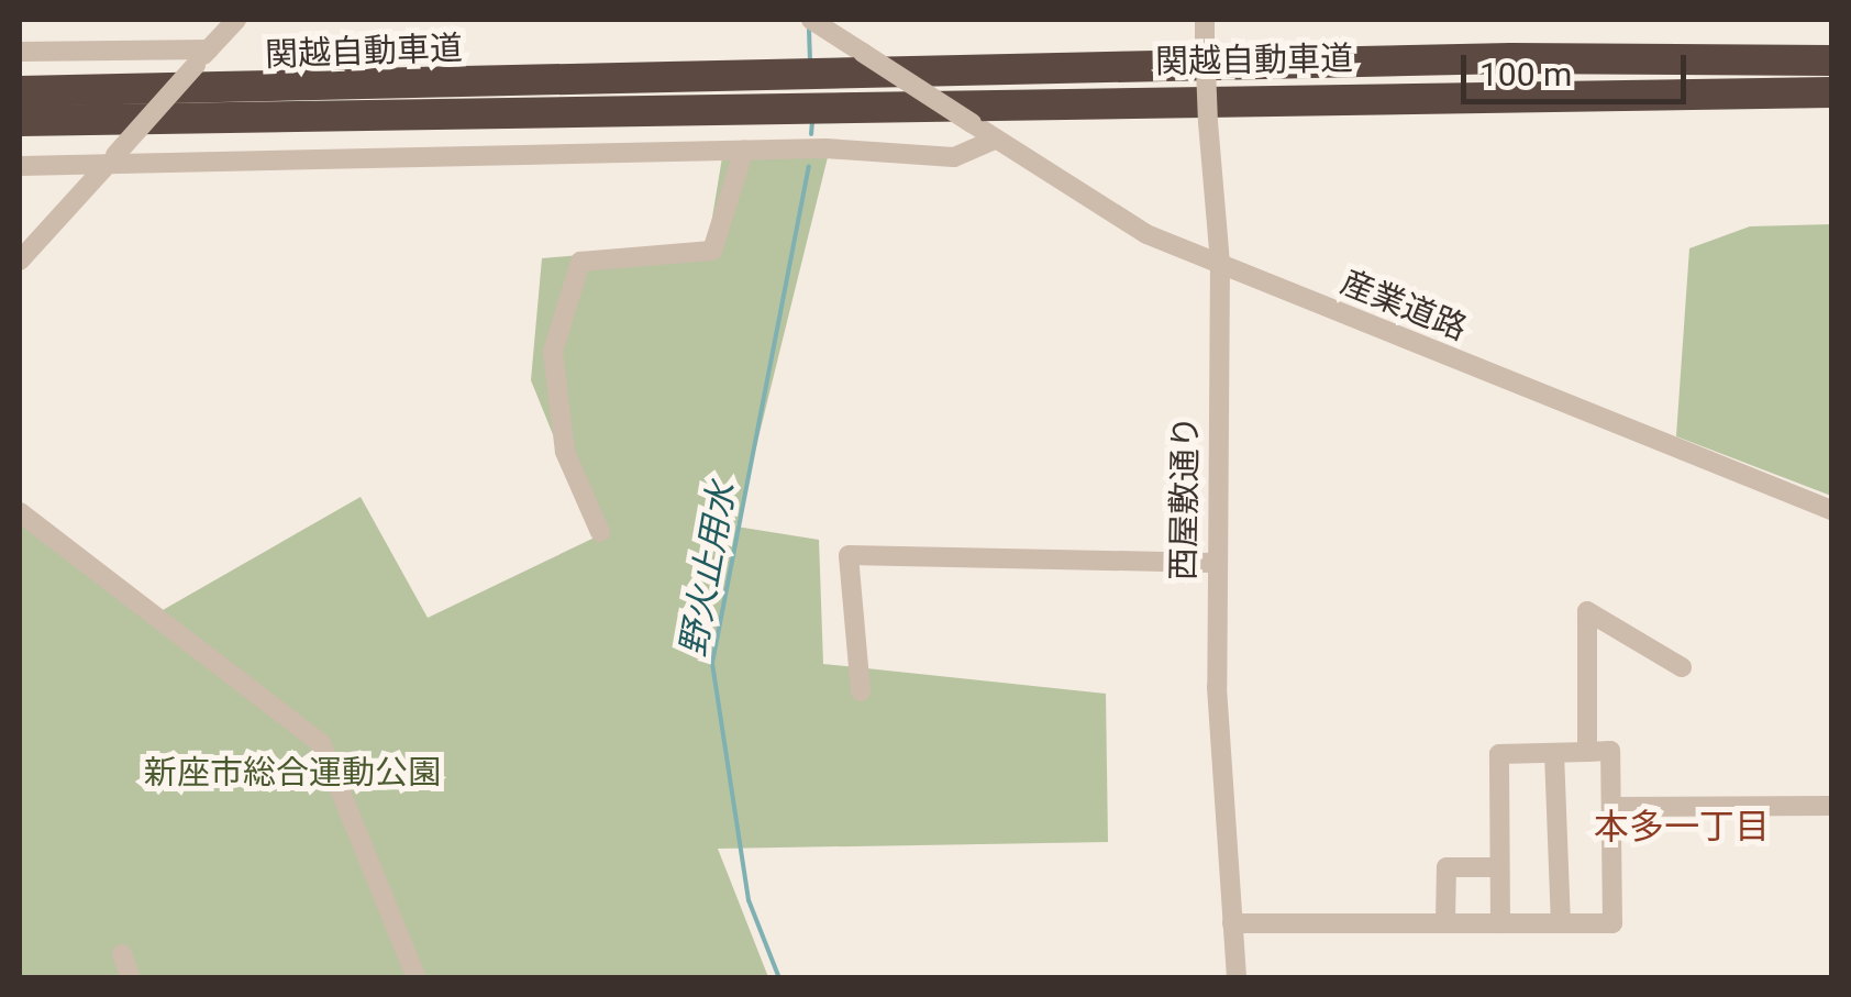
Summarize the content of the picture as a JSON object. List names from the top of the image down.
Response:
{
  "streets": {
    "highway": ["関越自動車道"],
    "street": ["産業道路", "西屋敷通り"]
  },
  "crossings": [
    ["産業道路", "西屋敷通り"]
  ],
  "districts": ["本多一丁目"],
  "water": ["野火止用水"],
  "parks": ["新座市総合運動公園"],
  "scale_bar": "100 m"
}
